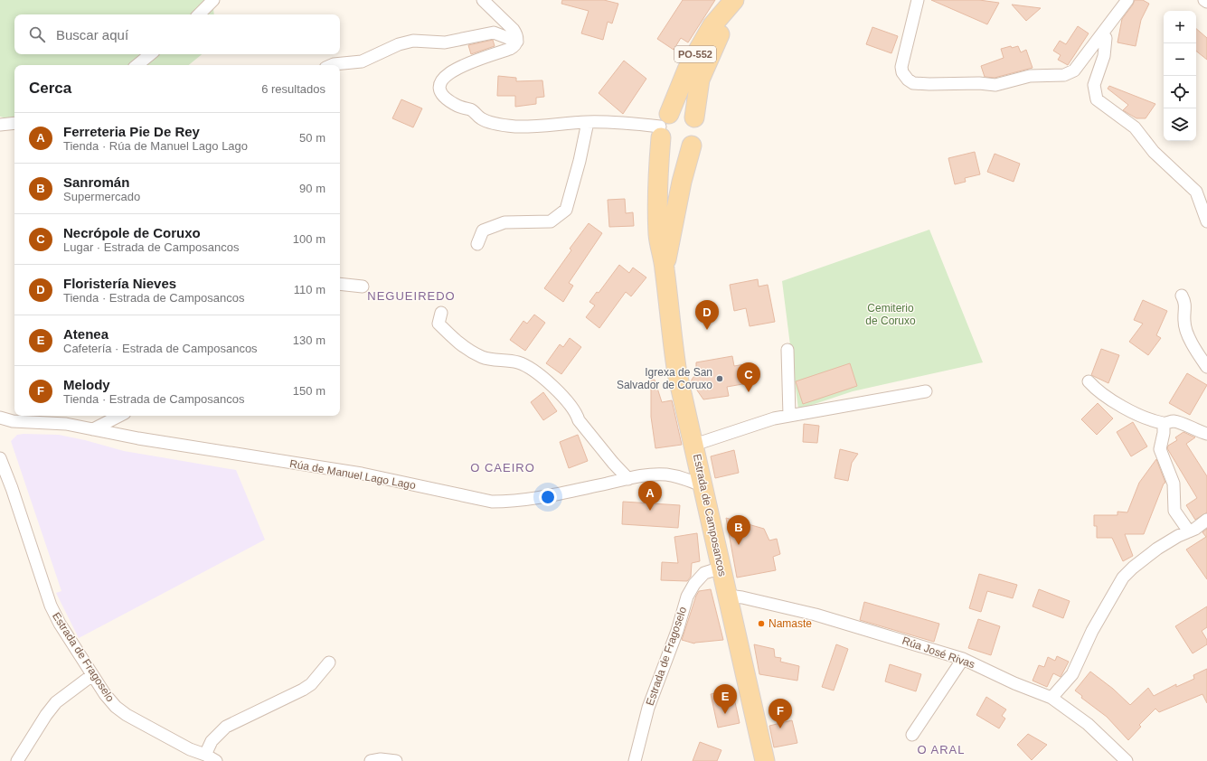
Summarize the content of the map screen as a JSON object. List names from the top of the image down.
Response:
{
  "streets": {
    "main road": ["PO-552", "Estrada de Camposancos"],
    "street": ["Rúa de Manuel Lago Lago", "Rúa José Rivas", "Estrada de Fragoselo"]
  },
  "crossings": [
    ["Rúa de Manuel Lago Lago", "Estrada de Camposancos"],
    ["Estrada de Camposancos", "Rúa José Rivas"],
    ["Estrada de Camposancos", "Estrada de Fragoselo"]
  ],
  "districts": ["NEGUEIREDO", "O CAEIRO", "O ARAL"],
  "parks": ["Cemiterio de Coruxo"],
  "places": ["Igrexa de San Salvador de Coruxo", "Namaste"],
  "page": {
    "map_buttons": ["+", "−"],
    "search": "Buscar aquí",
    "heading": ["Cerca", "6 resultados"],
    "list": [
      {
        "mark": "A",
        "name": "Ferreteria Pie De Rey",
        "note": "Tienda · Rúa de Manuel Lago Lago",
        "value": "50 m"
      },
      {
        "mark": "B",
        "name": "Sanromán",
        "note": "Supermercado",
        "value": "90 m"
      },
      {
        "mark": "C",
        "name": "Necrópole de Coruxo",
        "note": "Lugar · Estrada de Camposancos",
        "value": "100 m"
      },
      {
        "mark": "D",
        "name": "Floristería Nieves",
        "note": "Tienda · Estrada de Camposancos",
        "value": "110 m"
      },
      {
        "mark": "E",
        "name": "Atenea",
        "note": "Cafetería · Estrada de Camposancos",
        "value": "130 m"
      },
      {
        "mark": "F",
        "name": "Melody",
        "note": "Tienda · Estrada de Camposancos",
        "value": "150 m"
      }
    ],
    "pins": [
      "D",
      "C",
      "A",
      "B",
      "E",
      "F"
    ]
  }
}
